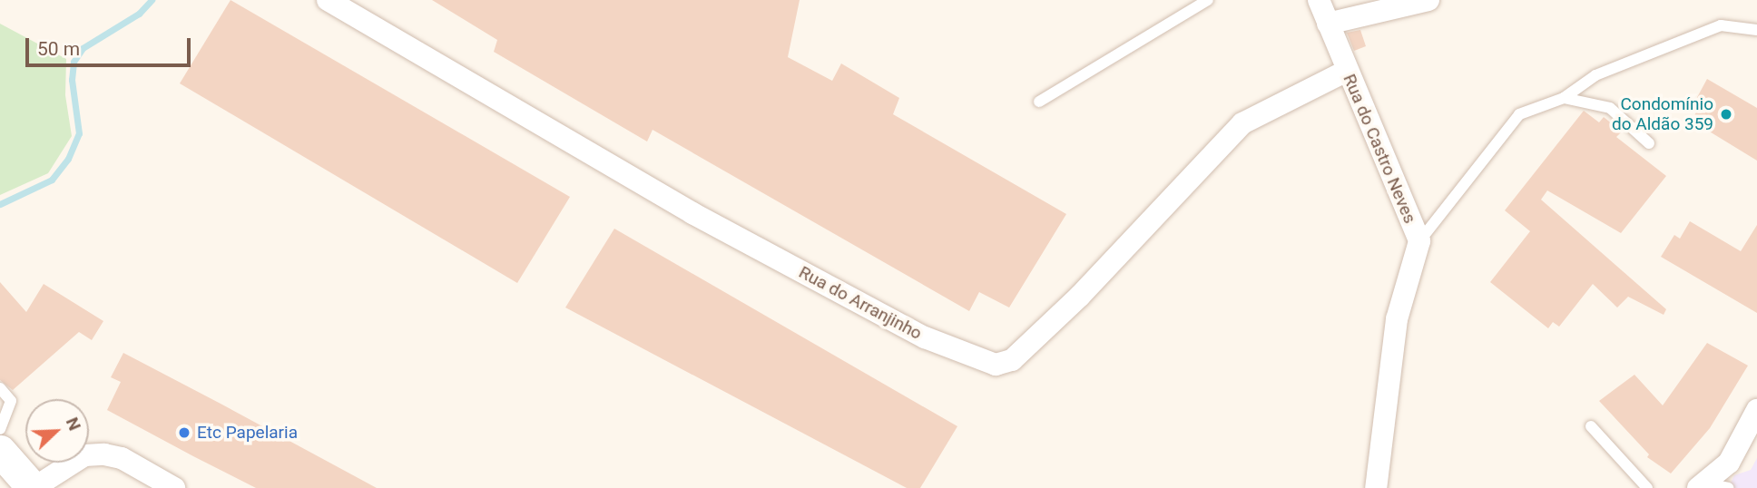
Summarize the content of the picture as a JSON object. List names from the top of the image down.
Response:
{
  "streets": {
    "street": ["Rua do Castro Neves", "Rua do Arranjinho"]
  },
  "crossings": [
    ["Rua do Castro Neves", "Rua do Arranjinho"]
  ],
  "places": ["Condomínio do Aldão 359", "Etc Papelaria"],
  "scale_bar": "50 m",
  "north": "top right"
}
